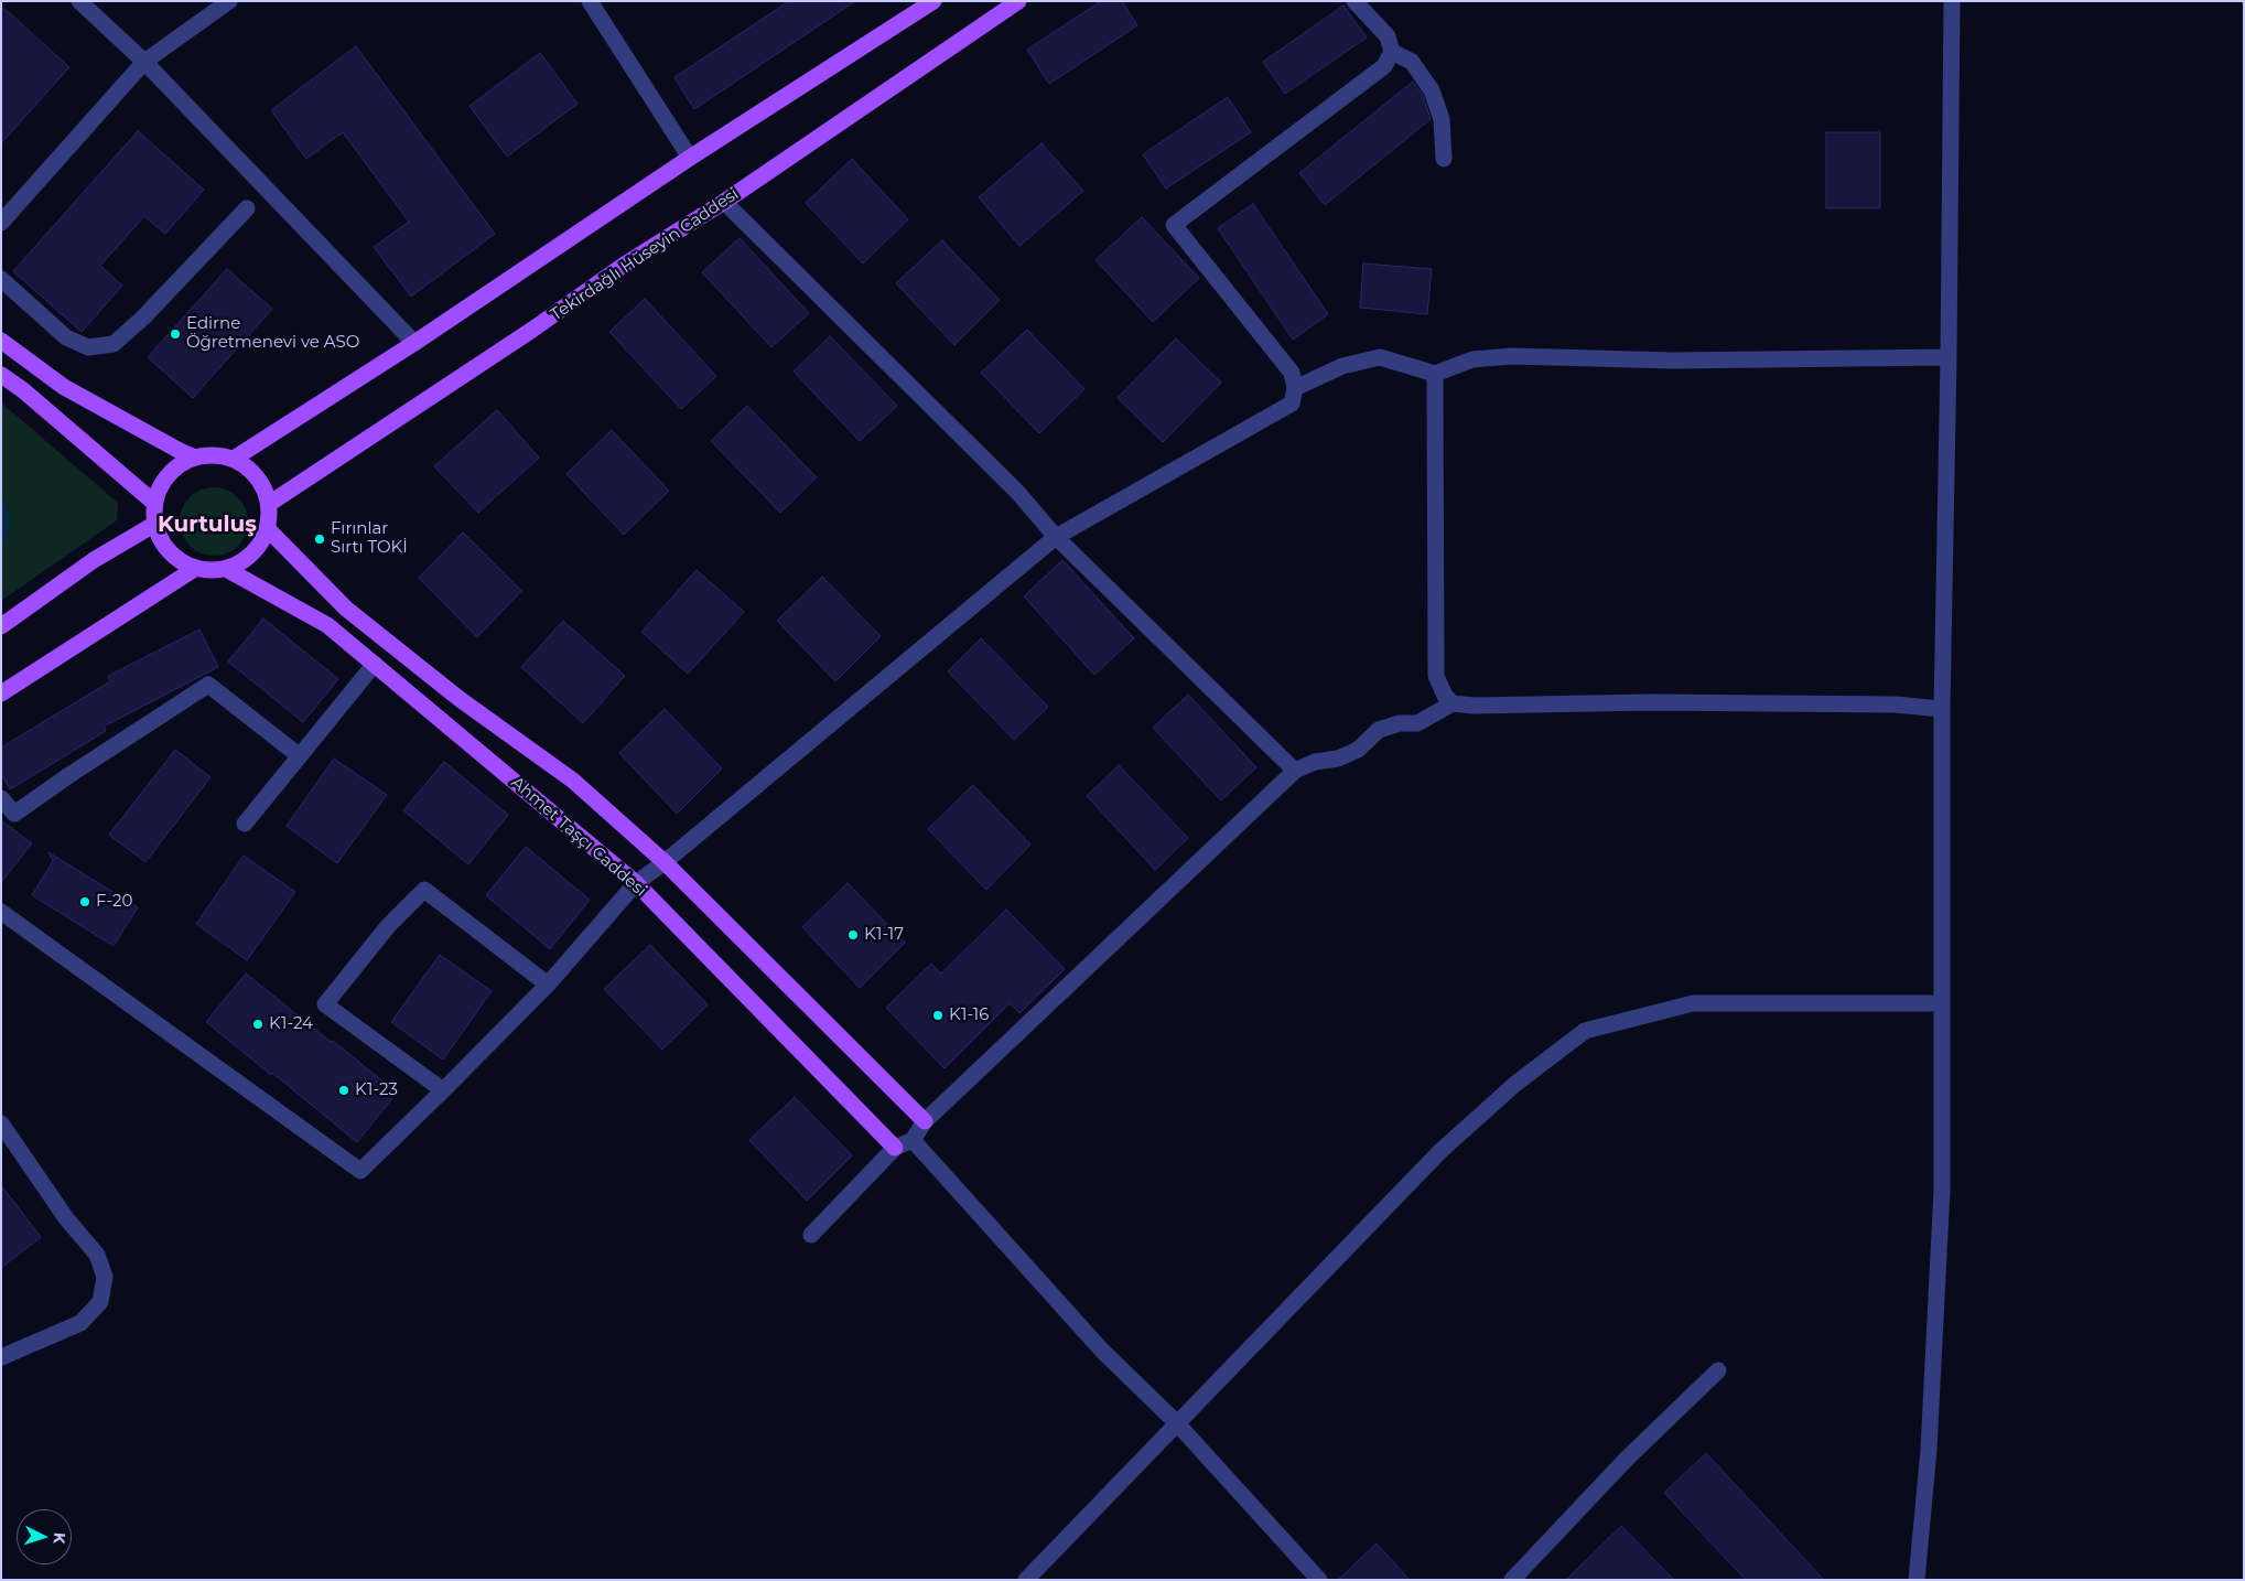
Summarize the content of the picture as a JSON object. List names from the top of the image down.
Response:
{
  "streets": {
    "main road": ["Tekirdağlı Hüseyin Caddesi", "Ahmet Taşçı Caddesi"]
  },
  "crossings": [
    ["Tekirdağlı Hüseyin Caddesi", "Ahmet Taşçı Caddesi"]
  ],
  "districts": ["Kurtuluş"],
  "places": [
    "Edirne Öğretmenevi ve ASO",
    "Fırınlar Sırtı TOKİ",
    "F-20",
    "K1-17",
    "K1-16",
    "K1-24",
    "K1-23"
  ],
  "north": "right"
}
